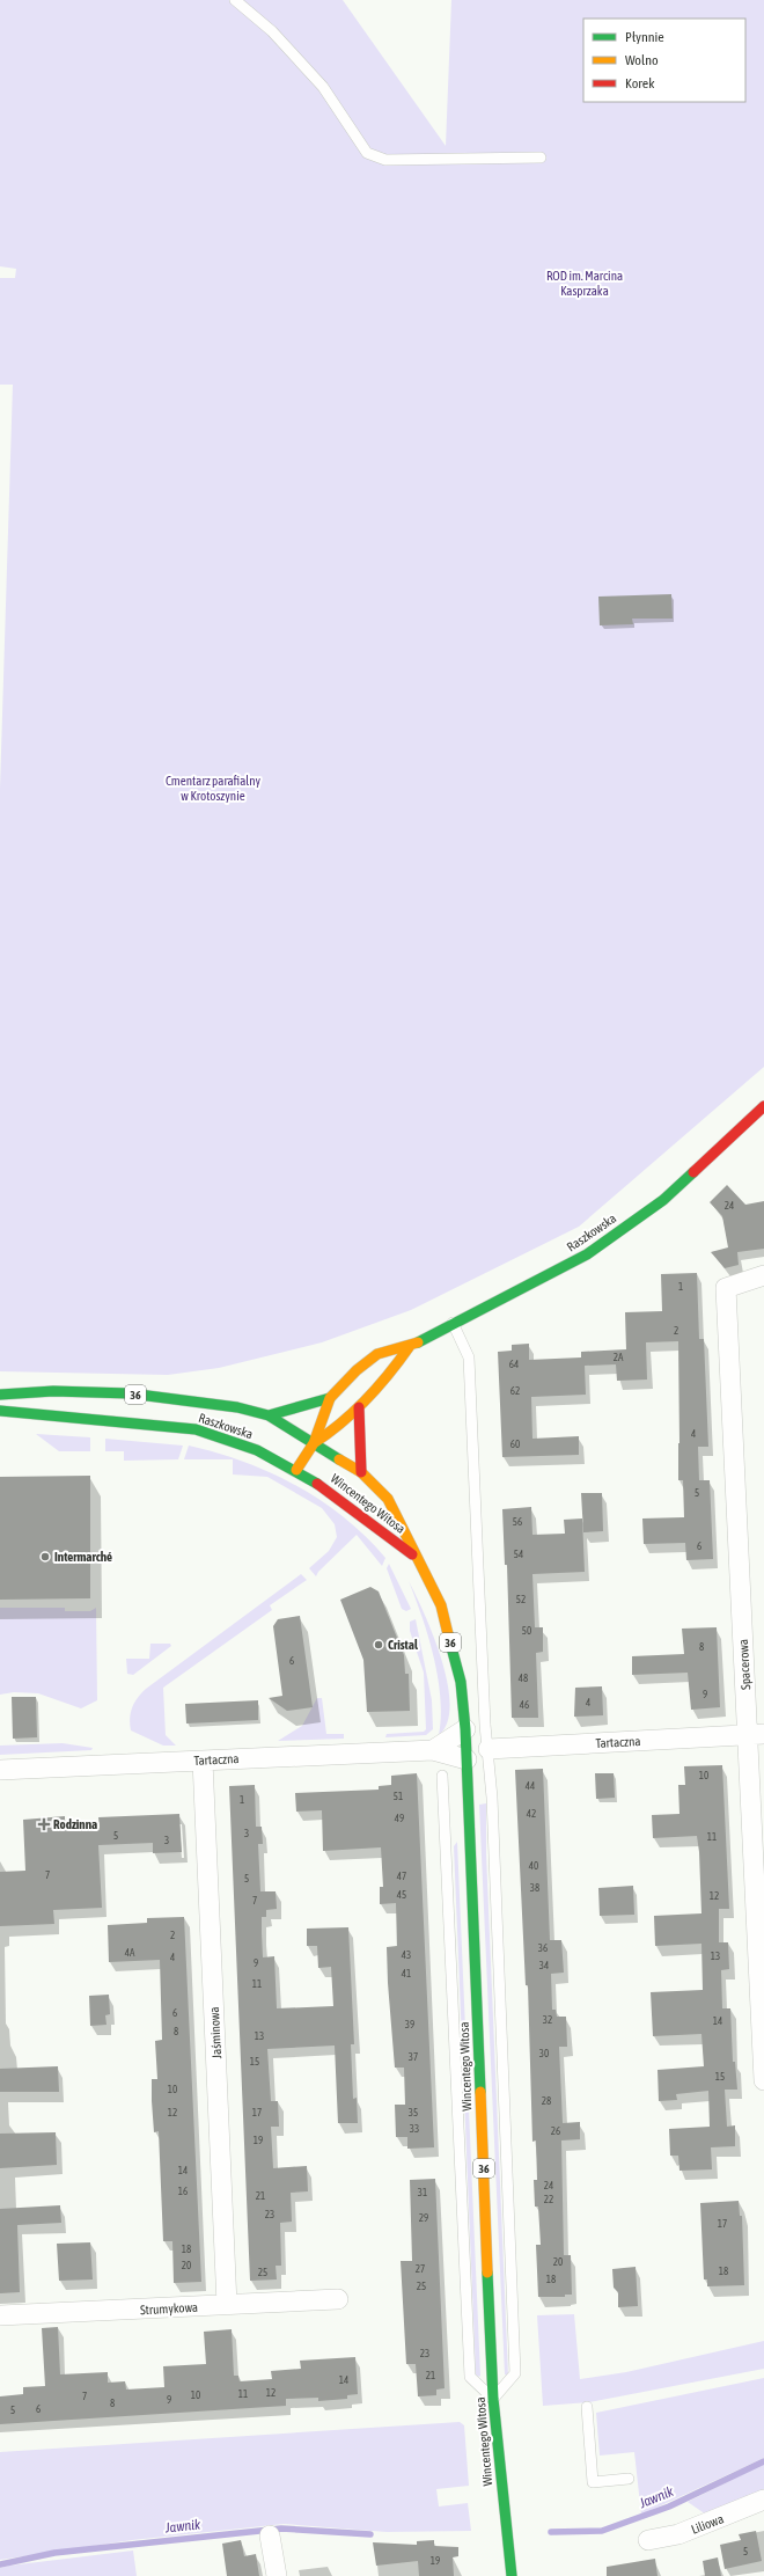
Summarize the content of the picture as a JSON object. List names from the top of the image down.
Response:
{
  "streets": {
    "main road": ["Raszkowska", "36", "Wincentego Witosa"],
    "street": [
      "Spacerowa",
      "Tartaczna",
      "Jaśminowa",
      "Strumykowa",
      "Liliowa"
    ]
  },
  "crossings": [
    ["Raszkowska", "Wincentego Witosa"],
    ["Wincentego Witosa", "Tartaczna"],
    ["Spacerowa", "Tartaczna"],
    ["Tartaczna", "Jaśminowa"],
    ["Jaśminowa", "Strumykowa"]
  ],
  "water": ["Jawnik"],
  "parks": ["ROD im. Marcina Kasprzaka", "Cmentarz parafialny w Krotoszynie"],
  "places": {
    "other": ["Intermarché", "Cristal"],
    "health": ["Rodzinna"]
  },
  "house_numbers": [
    "24",
    "1",
    "2",
    "2A",
    "64",
    "62",
    "4",
    "60",
    "5",
    "56",
    "6",
    "54",
    "52",
    "50",
    "8",
    "6",
    "48",
    "9",
    "4",
    "46",
    "10",
    "44",
    "51",
    "1",
    "42",
    "49",
    "3",
    "5",
    "11",
    "3",
    "40",
    "7",
    "47",
    "5",
    "38",
    "45",
    "12",
    "7",
    "2",
    "36",
    "4A",
    "43",
    "13",
    "4",
    "9",
    "34",
    "41",
    "11",
    "6",
    "32",
    "14",
    "39",
    "8",
    "13",
    "30",
    "37",
    "15",
    "15",
    "10",
    "28",
    "12",
    "17",
    "35",
    "33",
    "26",
    "19",
    "14",
    "24",
    "16",
    "31",
    "21",
    "22",
    "23",
    "29",
    "17",
    "18",
    "20",
    "20",
    "27",
    "18",
    "25",
    "18",
    "25",
    "23",
    "21",
    "14",
    "12",
    "11",
    "10",
    "7",
    "9",
    "8",
    "6",
    "5",
    "5",
    "19"
  ],
  "legend": ["Płynnie", "Wolno", "Korek"]
}
